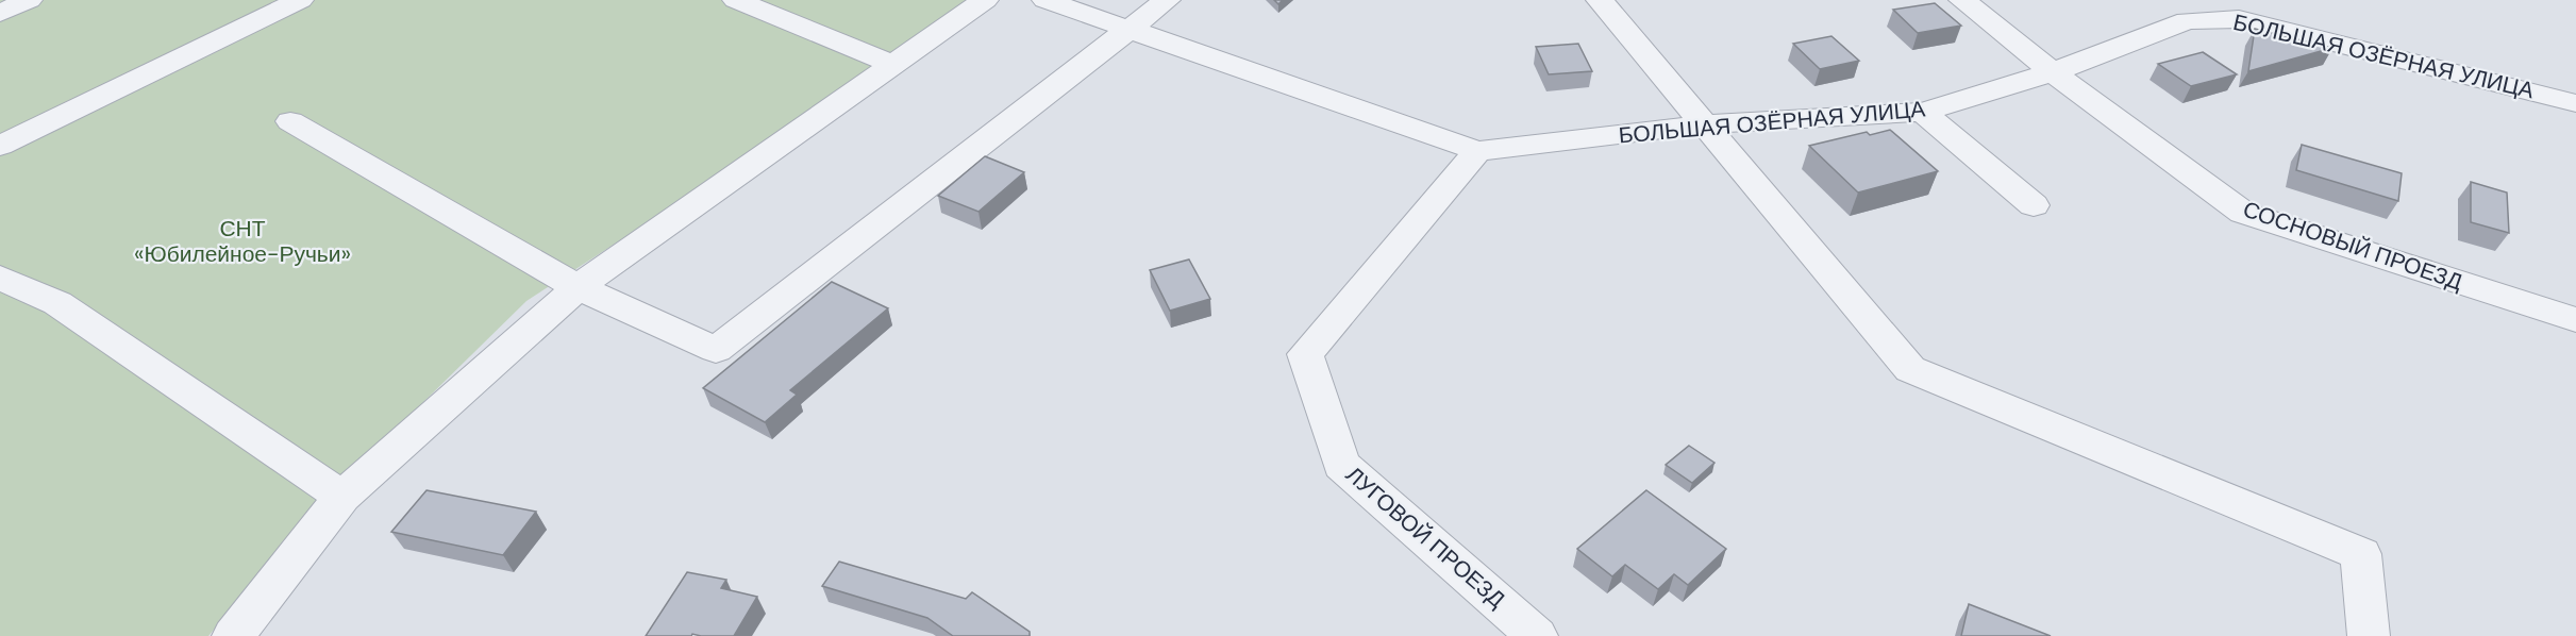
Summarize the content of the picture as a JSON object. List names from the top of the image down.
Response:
{
  "streets": {
    "street": ["БОЛЬШАЯ ОЗЁРНАЯ УЛИЦА", "СОСНОВЫЙ ПРОЕЗД", "ЛУГОВОЙ ПРОЕЗД"]
  },
  "crossings": [
    ["БОЛЬШАЯ ОЗЁРНАЯ УЛИЦА", "СОСНОВЫЙ ПРОЕЗД"],
    ["БОЛЬШАЯ ОЗЁРНАЯ УЛИЦА", "ЛУГОВОЙ ПРОЕЗД"]
  ],
  "parks": ["СНТ «Юбилейное-Ручьи»"]
}
